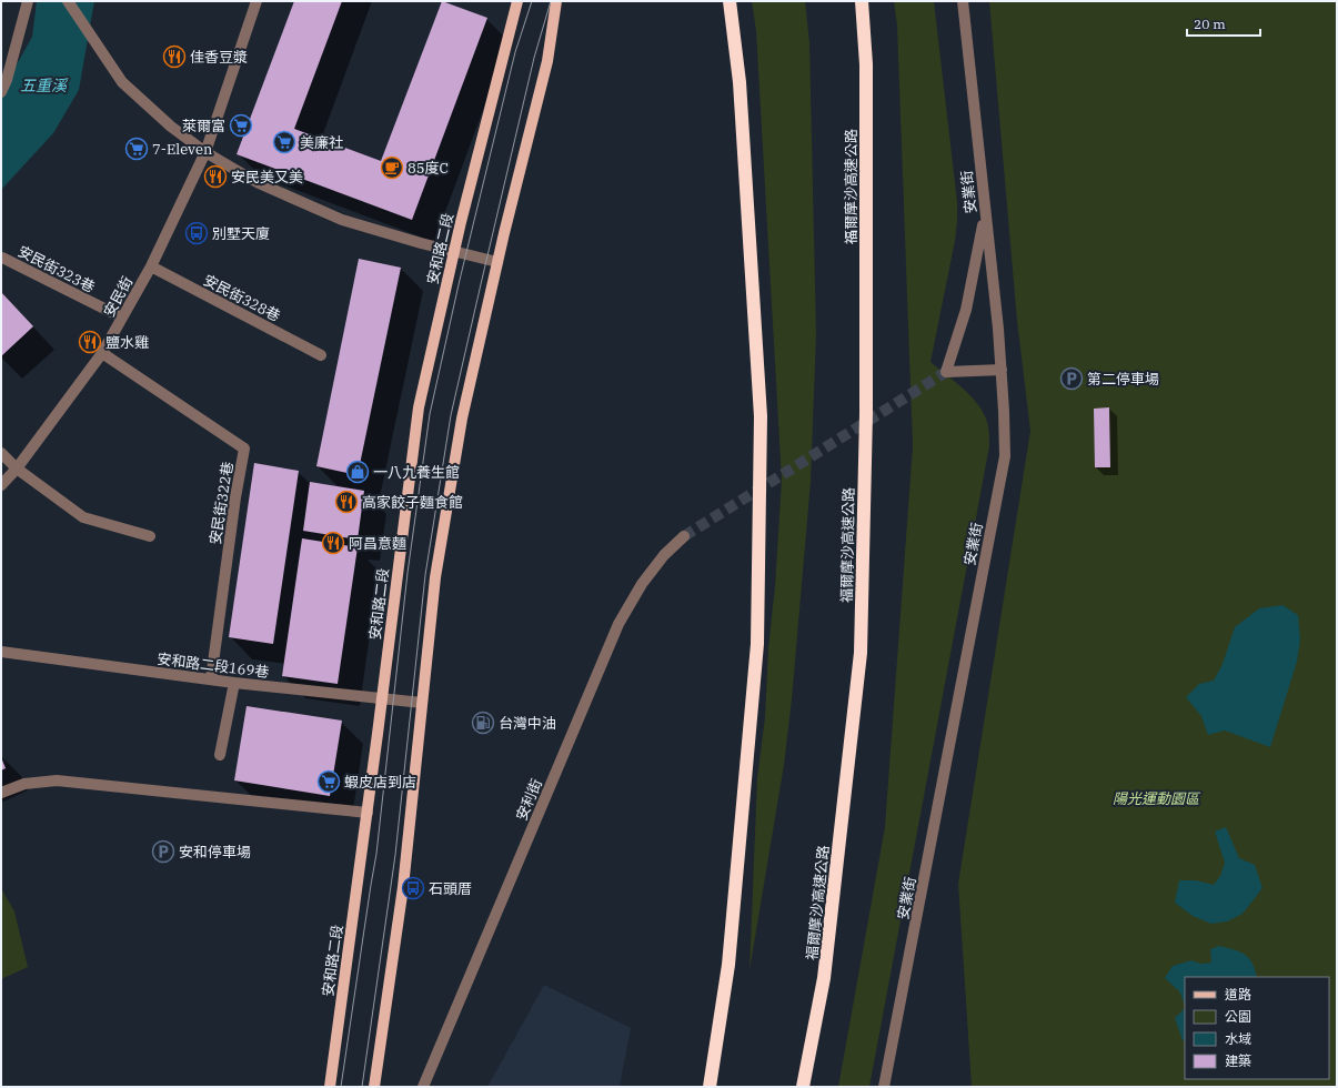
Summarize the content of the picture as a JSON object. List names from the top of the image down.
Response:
{
  "streets": {
    "highway": ["福爾摩沙高速公路"],
    "main road": ["安和路二段"],
    "street": [
      "安業街",
      "安民街323巷",
      "安民街",
      "安民街328巷",
      "安民街322巷",
      "安和路二段169巷",
      "安利街"
    ]
  },
  "crossings": [
    ["安和路二段", "安和路二段169巷"],
    ["安民街323巷", "安民街"],
    ["安民街", "安民街328巷"],
    ["安民街", "安民街322巷"],
    ["安民街322巷", "安和路二段169巷"]
  ],
  "water": ["五重溪"],
  "parks": ["陽光運動園區"],
  "places": {
    "restaurant": [
      "佳香豆漿",
      "安民美又美",
      "鹽水雞",
      "高家餃子麵食館",
      "阿昌意麵"
    ],
    "supermarket": [
      "萊爾富",
      "美廉社",
      "7-Eleven",
      "蝦皮店到店"
    ],
    "cafe": ["85度C"],
    "bus stop": ["別墅天廈", "石頭厝"],
    "parking": ["第二停車場", "安和停車場"],
    "shop": ["一八九養生館"],
    "fuel station": ["台灣中油"]
  },
  "legend": [
    "道路",
    "公園",
    "水域",
    "建築"
  ],
  "scale_bar": "20 m"
}
